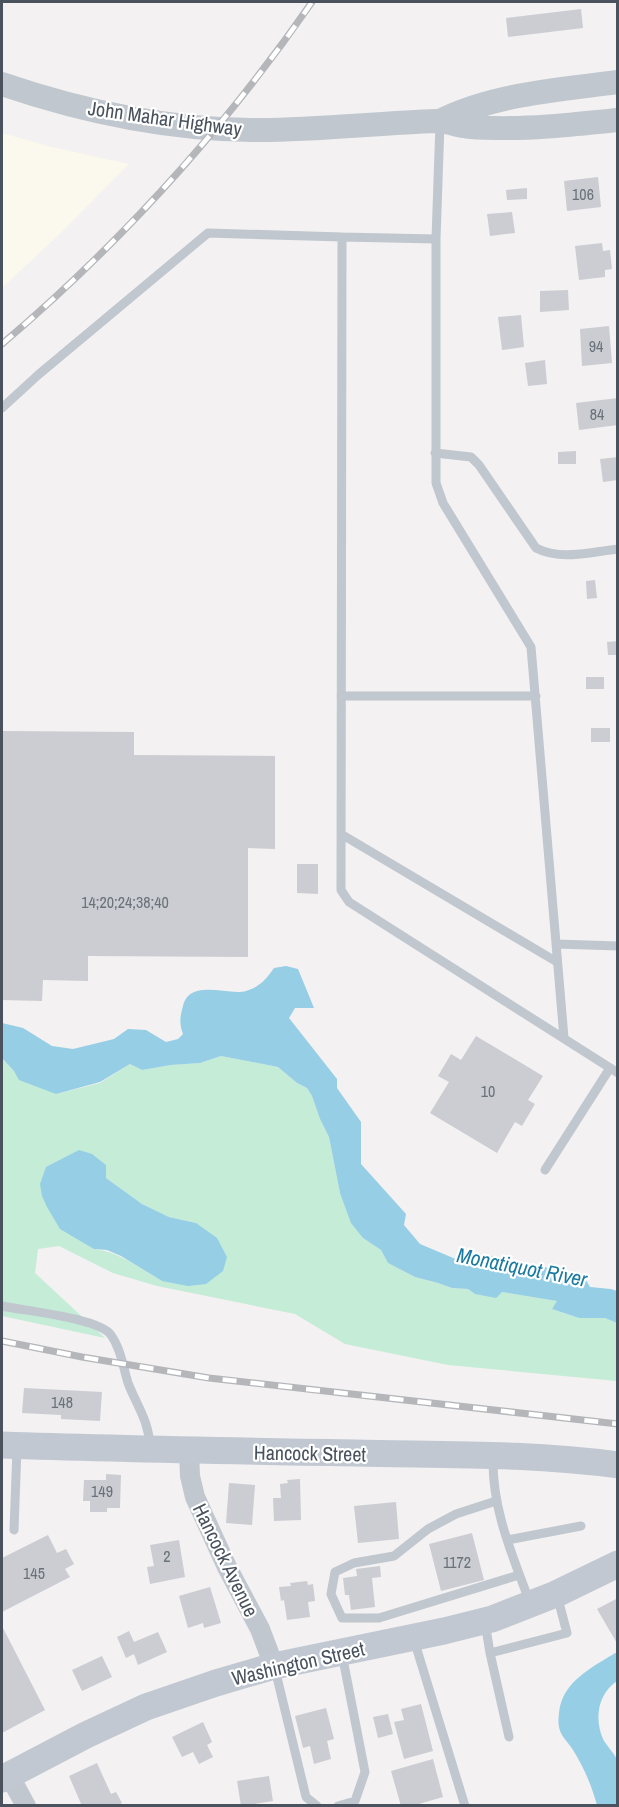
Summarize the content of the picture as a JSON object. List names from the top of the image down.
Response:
{
  "streets": {
    "main road": ["Hancock Street", "Washington Street"],
    "street": ["John Mahar Highway", "Hancock Avenue"]
  },
  "crossings": [
    ["Hancock Street", "Hancock Avenue"],
    ["Hancock Avenue", "Washington Street"]
  ],
  "water": ["Monatiquot River"],
  "house_numbers": [
    "106",
    "94",
    "84",
    "14;20;24;38;40",
    "10",
    "148",
    "149",
    "2",
    "1172",
    "145"
  ]
}
